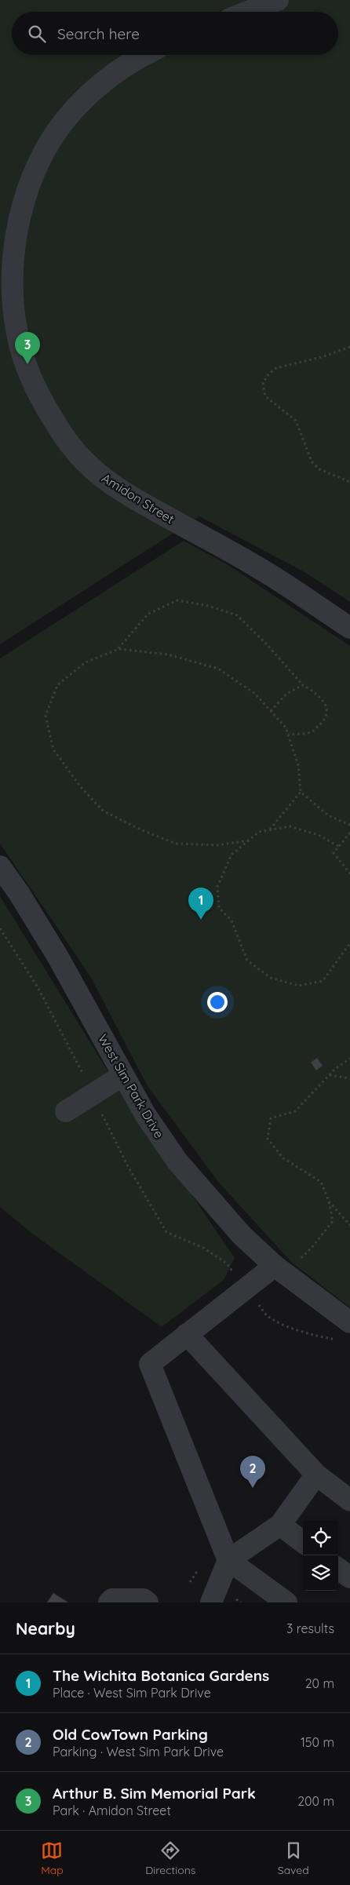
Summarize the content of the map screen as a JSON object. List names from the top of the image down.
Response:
{
  "streets": {
    "street": ["Amidon Street", "West Sim Park Drive"]
  },
  "page": {
    "search": "Search here",
    "pins": ["3", "1", "2"],
    "heading": ["Nearby", "3 results"],
    "list": [
      {
        "mark": "1",
        "name": "The Wichita Botanica Gardens",
        "note": "Place · West Sim Park Drive",
        "value": "20 m"
      },
      {
        "mark": "2",
        "name": "Old CowTown Parking",
        "note": "Parking · West Sim Park Drive",
        "value": "150 m"
      },
      {
        "mark": "3",
        "name": "Arthur B. Sim Memorial Park",
        "note": "Park · Amidon Street",
        "value": "200 m"
      }
    ],
    "nav": ["Map", "Directions", "Saved"]
  }
}
